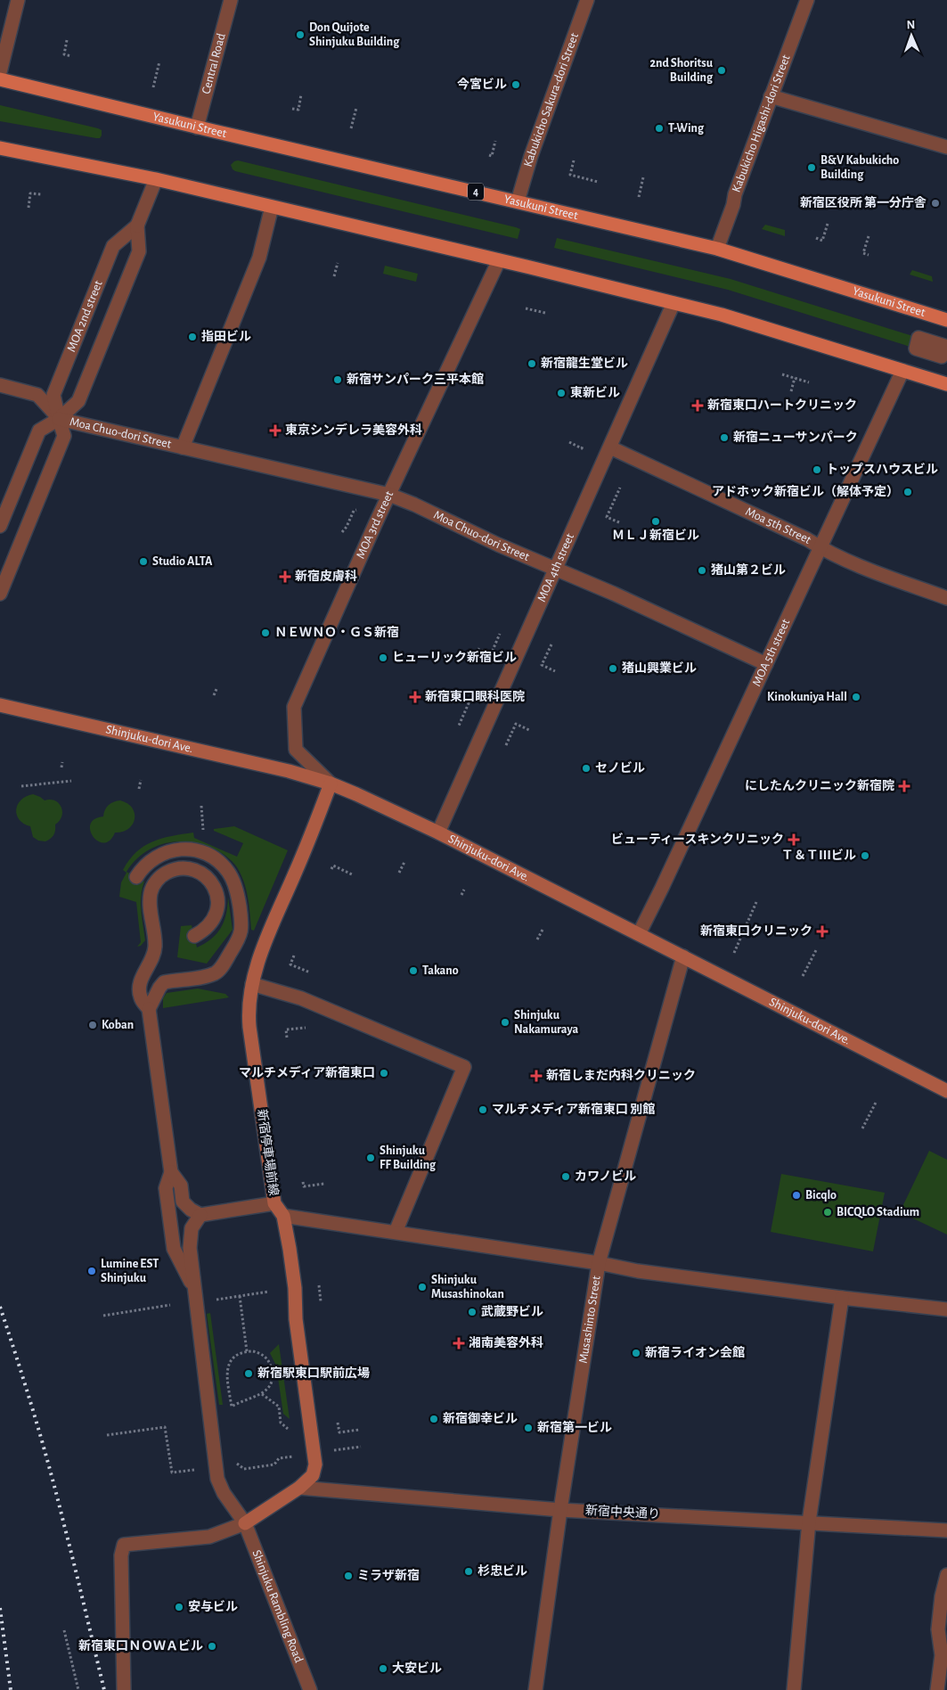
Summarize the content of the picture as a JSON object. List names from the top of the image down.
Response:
{
  "streets": {
    "main road": [
      "Yasukuni Street",
      "4",
      "Shinjuku-dori Ave.",
      "新宿停車場前線"
    ],
    "street": [
      "Central Road",
      "Kabukicho Sakura-dori Street",
      "Kabukicho Higashi-dori Street",
      "MOA 2nd street",
      "Moa Chuo-dori Street",
      "MOA 3rd street",
      "Moa 5th Street",
      "MOA 4th street",
      "MOA 5th street",
      "Musashinto Street",
      "新宿中央通り",
      "Shinjuku Rambling Road"
    ]
  },
  "crossings": [
    ["Central Road", "Yasukuni Street"],
    ["Kabukicho Sakura-dori Street", "Yasukuni Street"],
    ["Kabukicho Higashi-dori Street", "Yasukuni Street"],
    ["MOA 2nd street", "Moa Chuo-dori Street"],
    ["Moa Chuo-dori Street", "MOA 3rd street"],
    ["Moa Chuo-dori Street", "MOA 4th street"],
    ["Moa Chuo-dori Street", "MOA 5th street"],
    ["MOA 3rd street", "Shinjuku-dori Ave."],
    ["MOA 3rd street", "新宿停車場前線"],
    ["Moa 5th Street", "MOA 4th street"],
    ["Moa 5th Street", "MOA 5th street"],
    ["MOA 4th street", "Shinjuku-dori Ave."],
    ["MOA 5th street", "Shinjuku-dori Ave."],
    ["Shinjuku-dori Ave.", "新宿停車場前線"],
    ["Shinjuku-dori Ave.", "Musashinto Street"],
    ["新宿停車場前線", "新宿中央通り"],
    ["新宿停車場前線", "Shinjuku Rambling Road"],
    ["Musashinto Street", "新宿中央通り"]
  ],
  "places": {
    "other": [
      "Don Quijote Shinjuku Building",
      "2nd Shoritsu Building",
      "今宮ビル",
      "T-Wing",
      "B&V Kabukicho Building",
      "新宿区役所 第一分庁舎",
      "指田ビル",
      "新宿龍生堂ビル",
      "新宿サンパーク三平本館",
      "東新ビル",
      "新宿ニューサンパーク",
      "トップスハウスビル",
      "アドホック新宿ビル（解体予定）",
      "ＭＬＪ新宿ビル",
      "Studio ALTA",
      "猪山第２ビル",
      "ＮＥＷＮＯ・ＧＳ新宿",
      "ヒューリック新宿ビル",
      "猪山興業ビル",
      "Kinokuniya Hall",
      "セノビル",
      "Ｔ＆ＴⅢビル",
      "Takano",
      "Shinjuku Nakamuraya",
      "Koban",
      "マルチメディア新宿東口",
      "マルチメディア新宿東口 別館",
      "Shinjuku FF Building",
      "カワノビル",
      "Bicqlo",
      "BICQLO Stadium",
      "Lumine EST Shinjuku",
      "Shinjuku Musashinokan",
      "武蔵野ビル",
      "新宿ライオン会館",
      "新宿駅東口駅前広場",
      "新宿御幸ビル",
      "新宿第一ビル",
      "杉忠ビル",
      "ミラザ新宿",
      "安与ビル",
      "新宿東口ＮＯＷＡビル",
      "大安ビル"
    ],
    "health": [
      "新宿東口ハートクリニック",
      "東京シンデレラ美容外科",
      "新宿皮膚科",
      "新宿東口眼科医院",
      "にしたんクリニック新宿院",
      "ビューティースキンクリニック",
      "新宿東口クリニック",
      "新宿しまだ内科クリニック",
      "湘南美容外科"
    ]
  },
  "north": "top"
}
